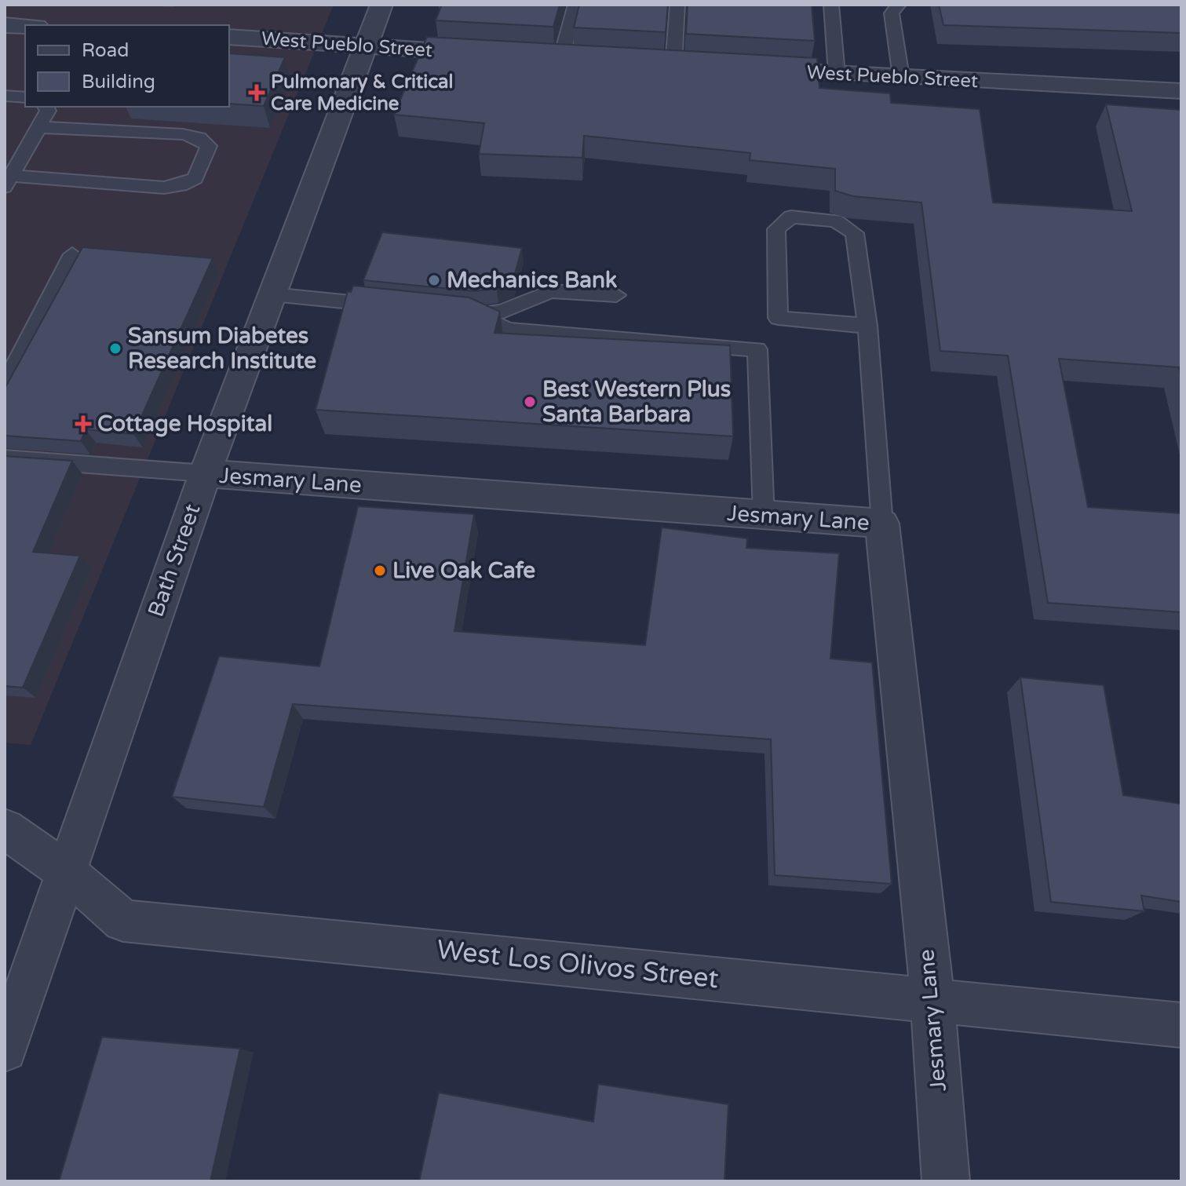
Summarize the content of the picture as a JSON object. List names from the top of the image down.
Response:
{
  "streets": {
    "street": [
      "West Pueblo Street",
      "Jesmary Lane",
      "Bath Street",
      "West Los Olivos Street"
    ]
  },
  "crossings": [
    ["West Pueblo Street", "Bath Street"],
    ["Jesmary Lane", "Bath Street"],
    ["Jesmary Lane", "West Los Olivos Street"],
    ["Bath Street", "West Los Olivos Street"]
  ],
  "places": {
    "health": ["Pulmonary & Critical Care Medicine", "Cottage Hospital"],
    "other": [
      "Mechanics Bank",
      "Sansum Diabetes Research Institute",
      "Best Western Plus Santa Barbara",
      "Live Oak Cafe"
    ]
  },
  "legend": ["Road", "Building"]
}
